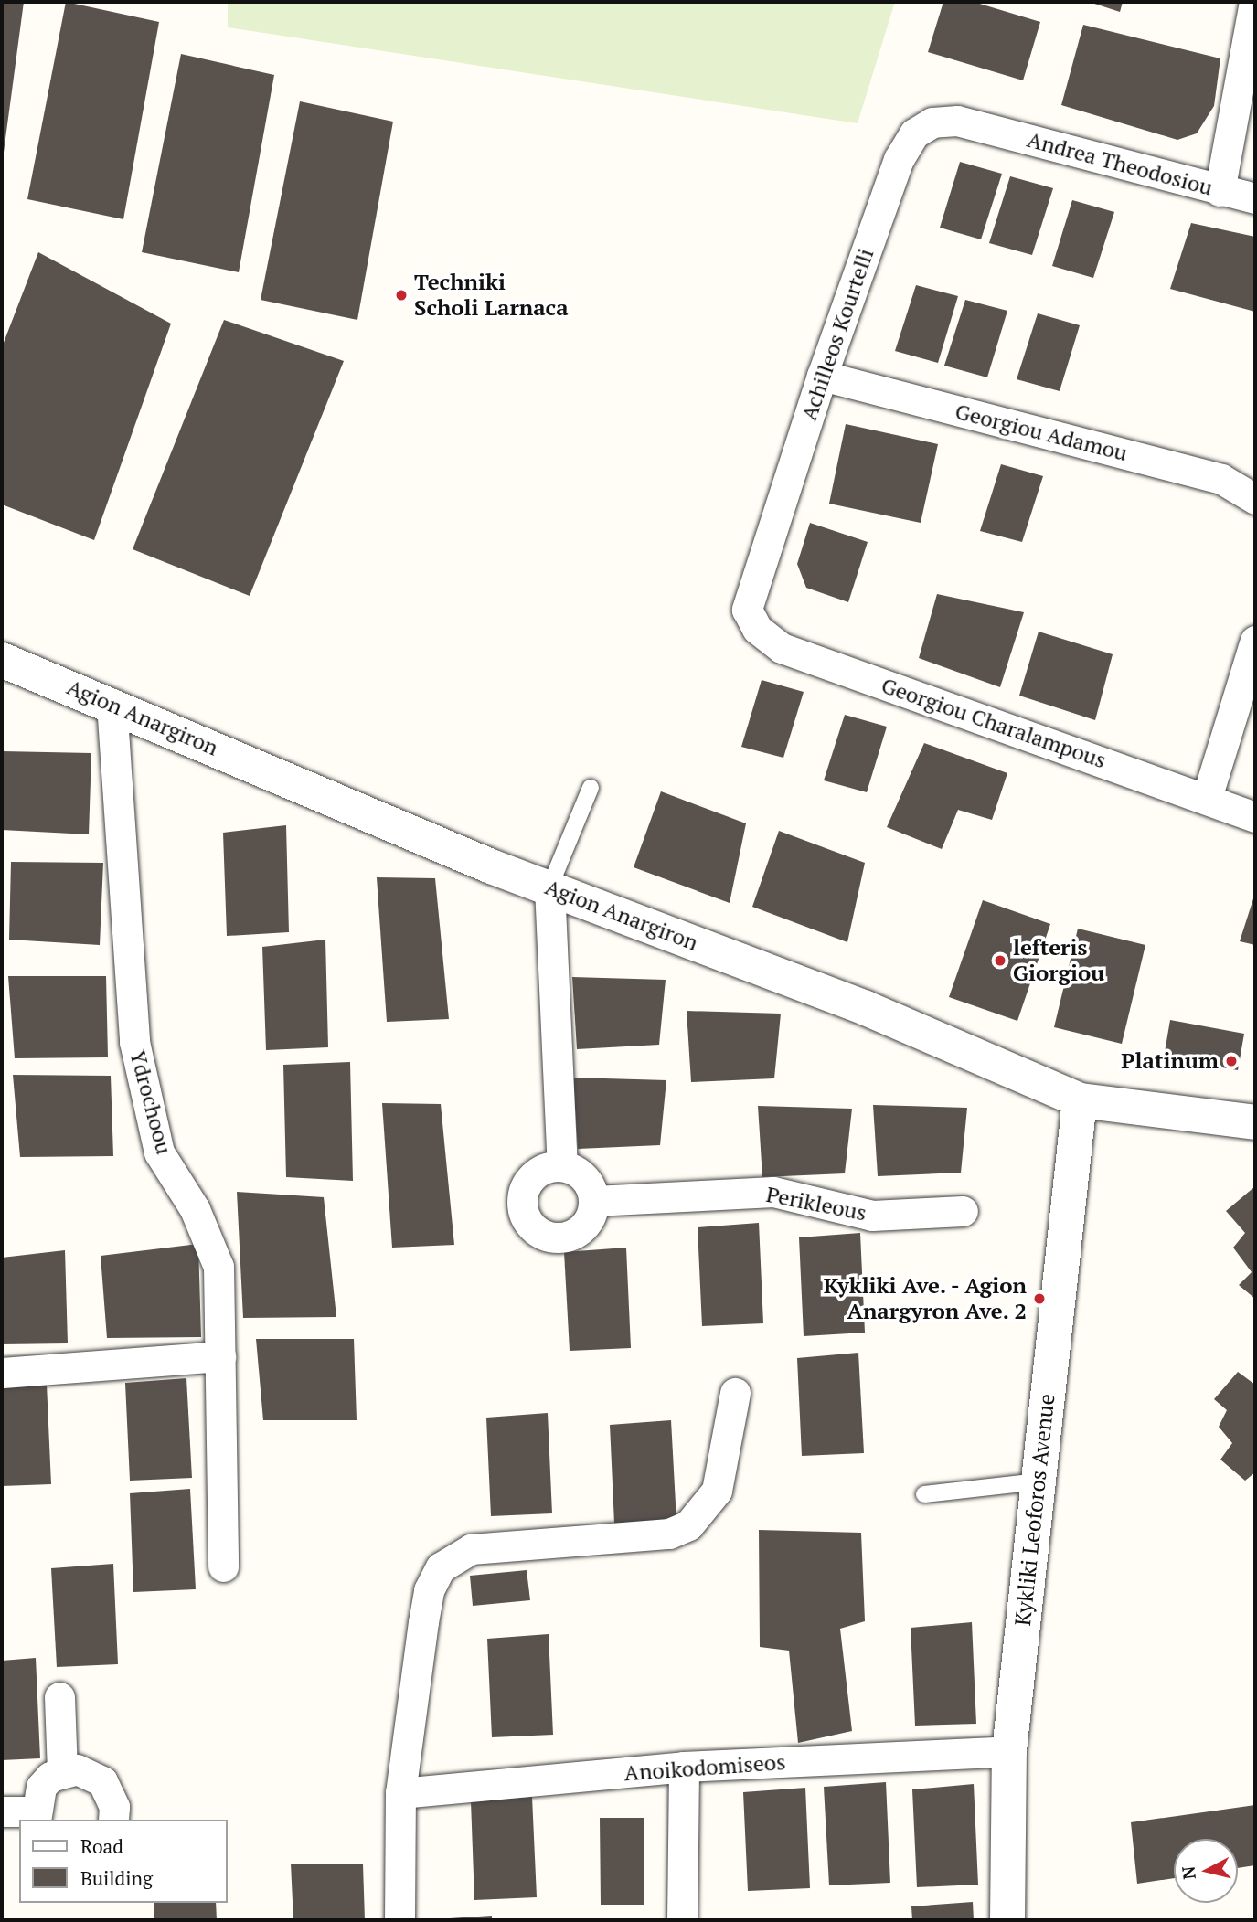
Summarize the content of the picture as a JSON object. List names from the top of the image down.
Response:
{
  "streets": {
    "street": [
      "Andrea Theodosiou",
      "Achilleos Kourtelli",
      "Georgiou Adamou",
      "Agion Anargiron",
      "Georgiou Charalampous",
      "Ydrochoou",
      "Perikleous",
      "Kykliki Leoforos Avenue",
      "Anoikodomiseos"
    ]
  },
  "crossings": [
    ["Andrea Theodosiou", "Achilleos Kourtelli"],
    ["Achilleos Kourtelli", "Georgiou Adamou"],
    ["Achilleos Kourtelli", "Georgiou Charalampous"],
    ["Agion Anargiron", "Ydrochoou"],
    ["Agion Anargiron", "Kykliki Leoforos Avenue"],
    ["Kykliki Leoforos Avenue", "Anoikodomiseos"]
  ],
  "places": [
    "Techniki Scholi Larnaca",
    "lefteris Giorgiou",
    "Platinum",
    "Kykliki Ave. - Agion Anargyron Ave. 2"
  ],
  "legend": ["Road", "Building"],
  "north": "left"
}
